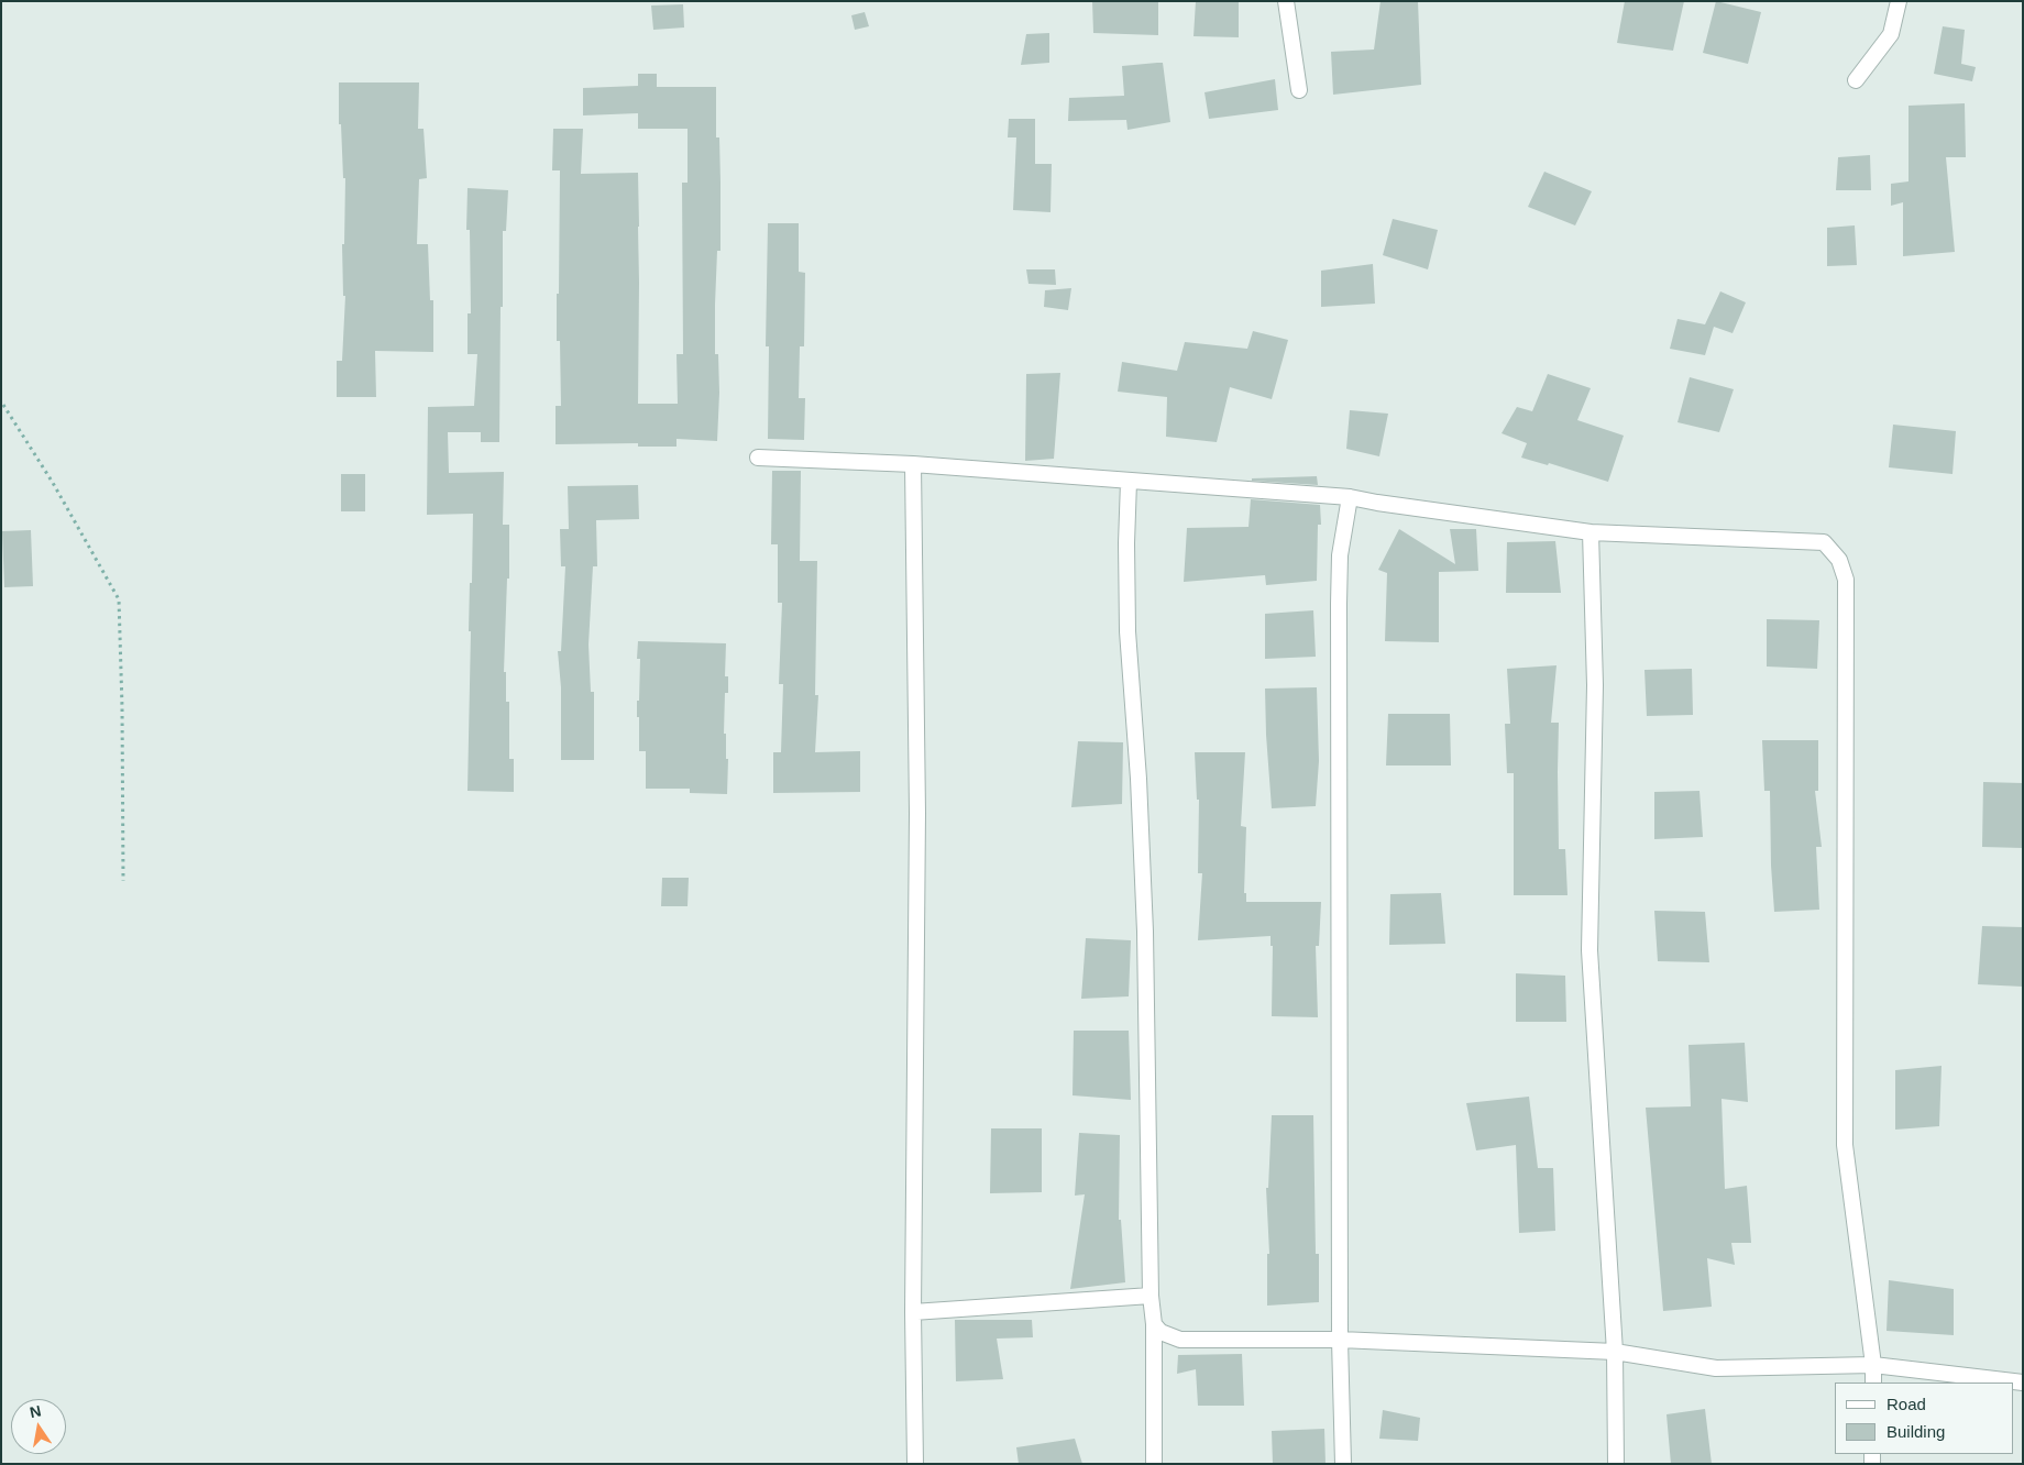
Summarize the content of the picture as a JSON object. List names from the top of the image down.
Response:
{
  "legend": ["Road", "Building"],
  "north": "top"
}
